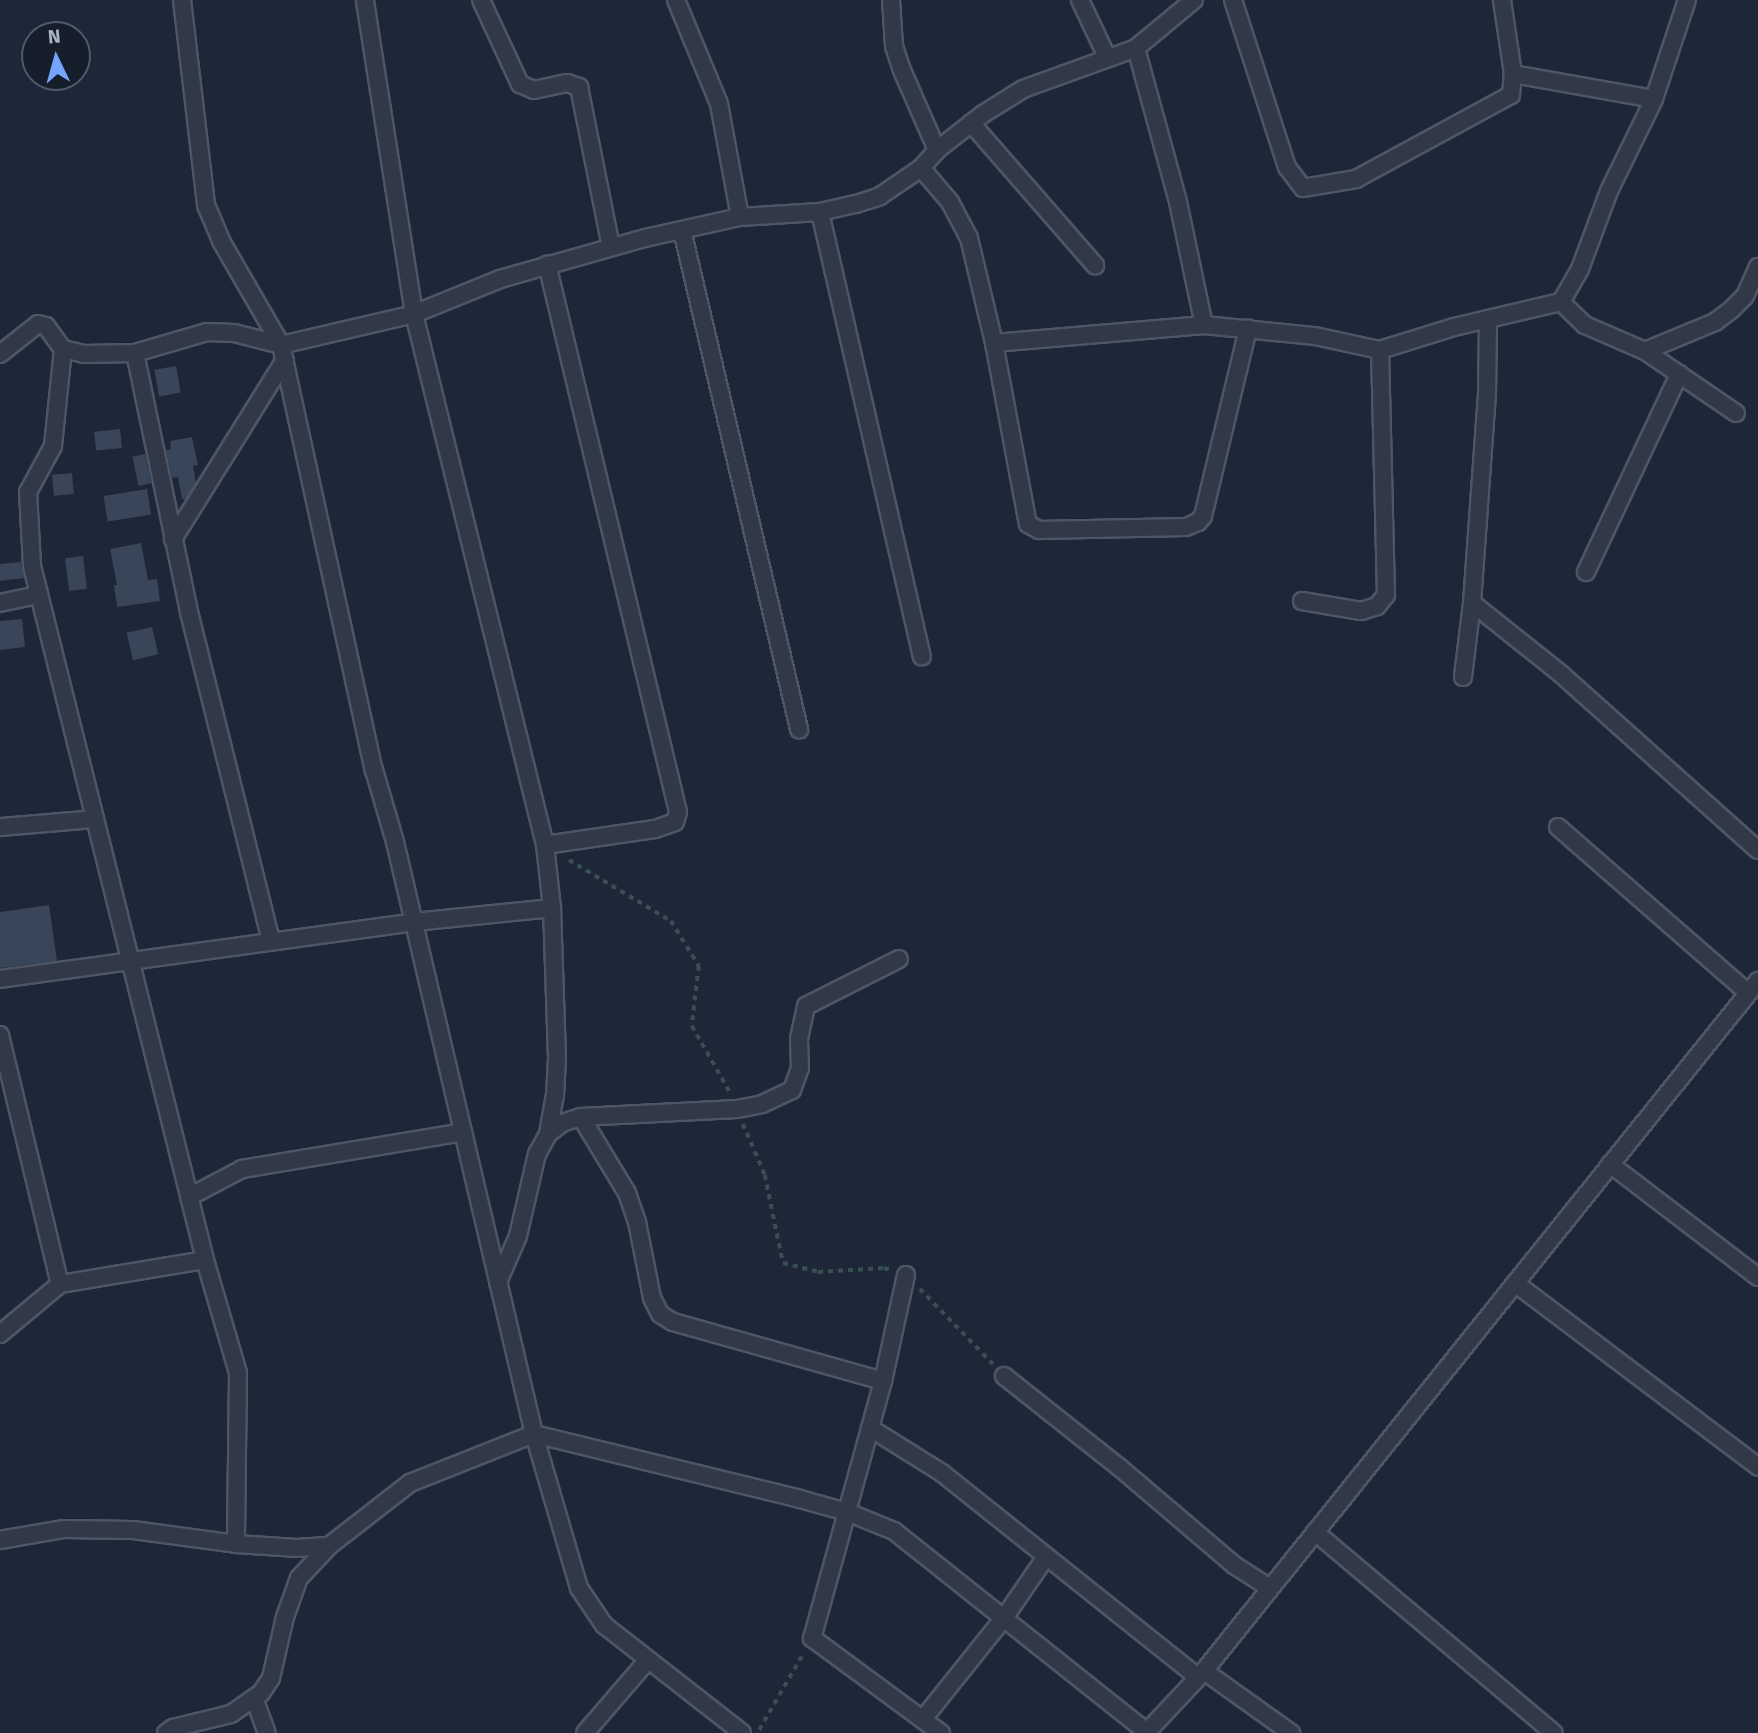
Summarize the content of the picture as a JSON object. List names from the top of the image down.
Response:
{
  "north": "top"
}
